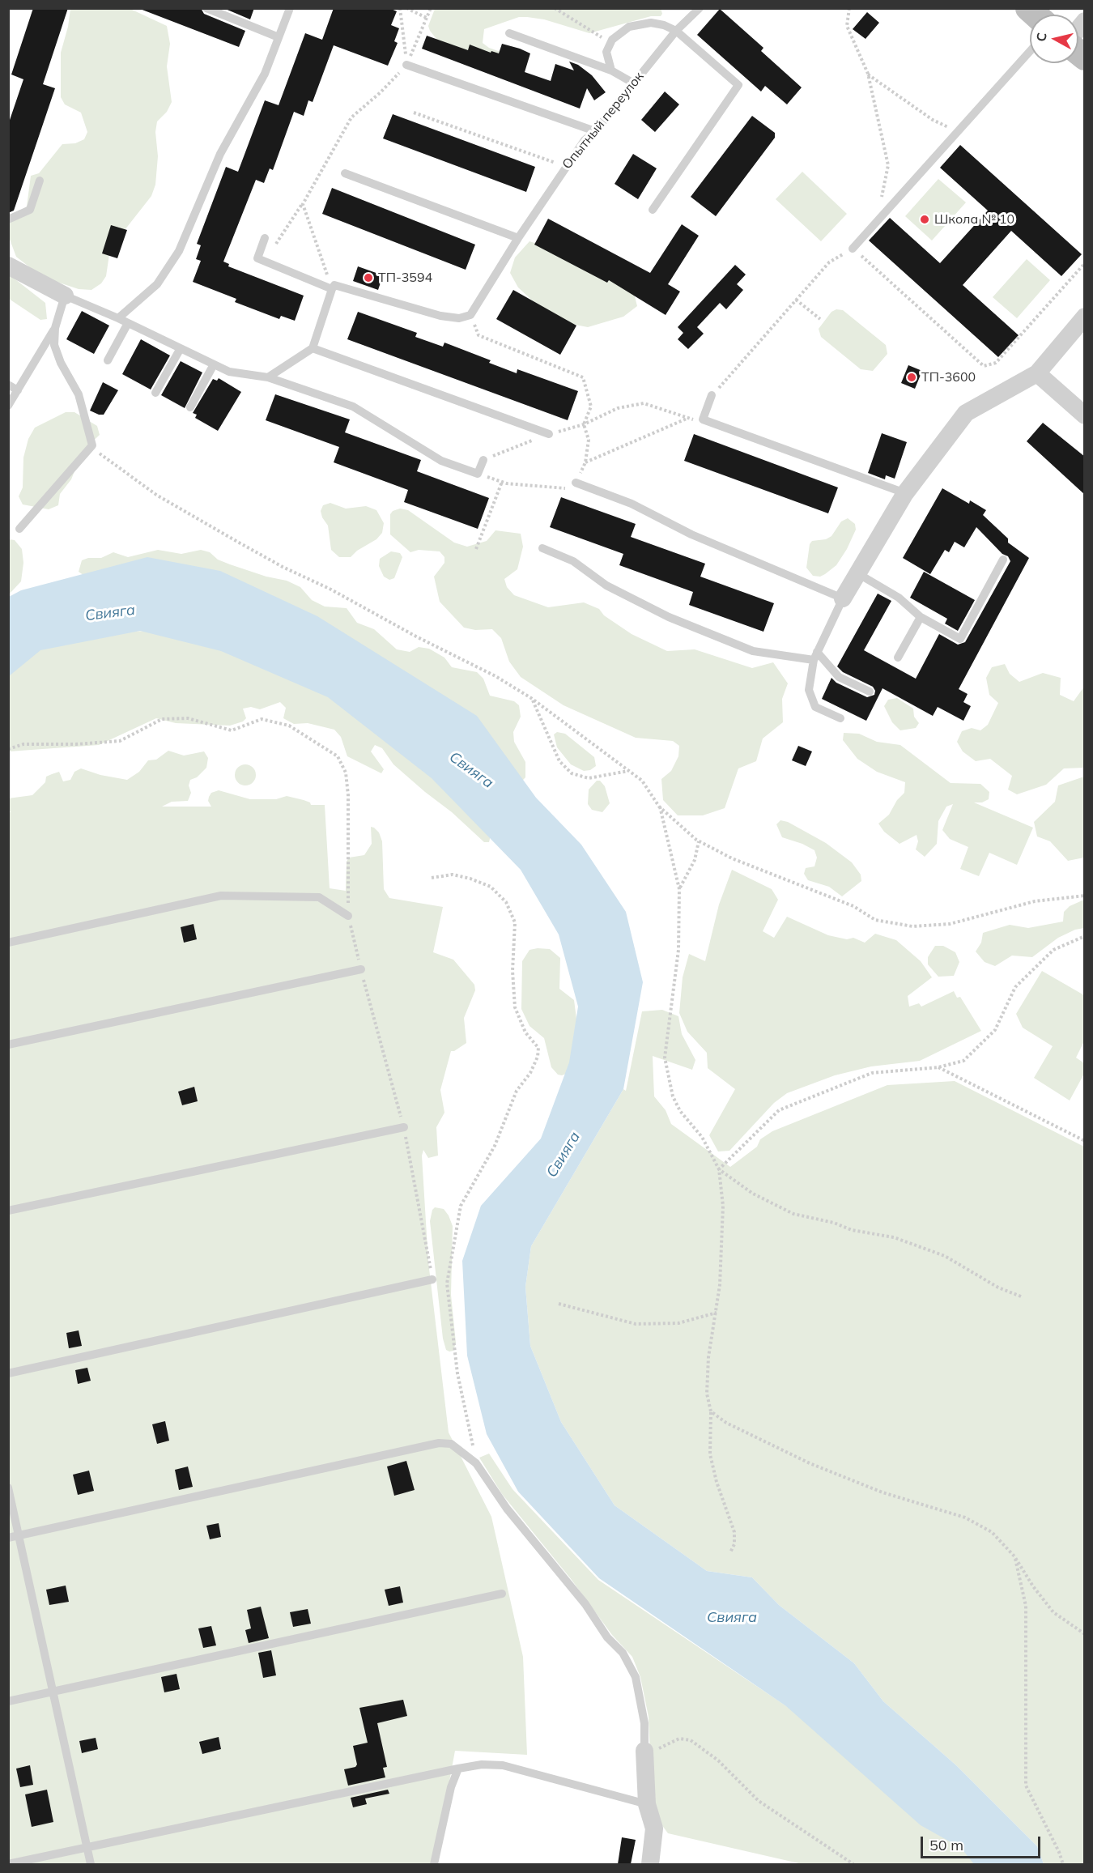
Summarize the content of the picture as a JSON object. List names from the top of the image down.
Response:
{
  "streets": {
    "lane": ["Опытный переулок"]
  },
  "water": ["Свияга"],
  "places": ["Школа № 10", "ТП-3594", "ТП-3600"],
  "scale_bar": "50 m",
  "north": "left"
}
